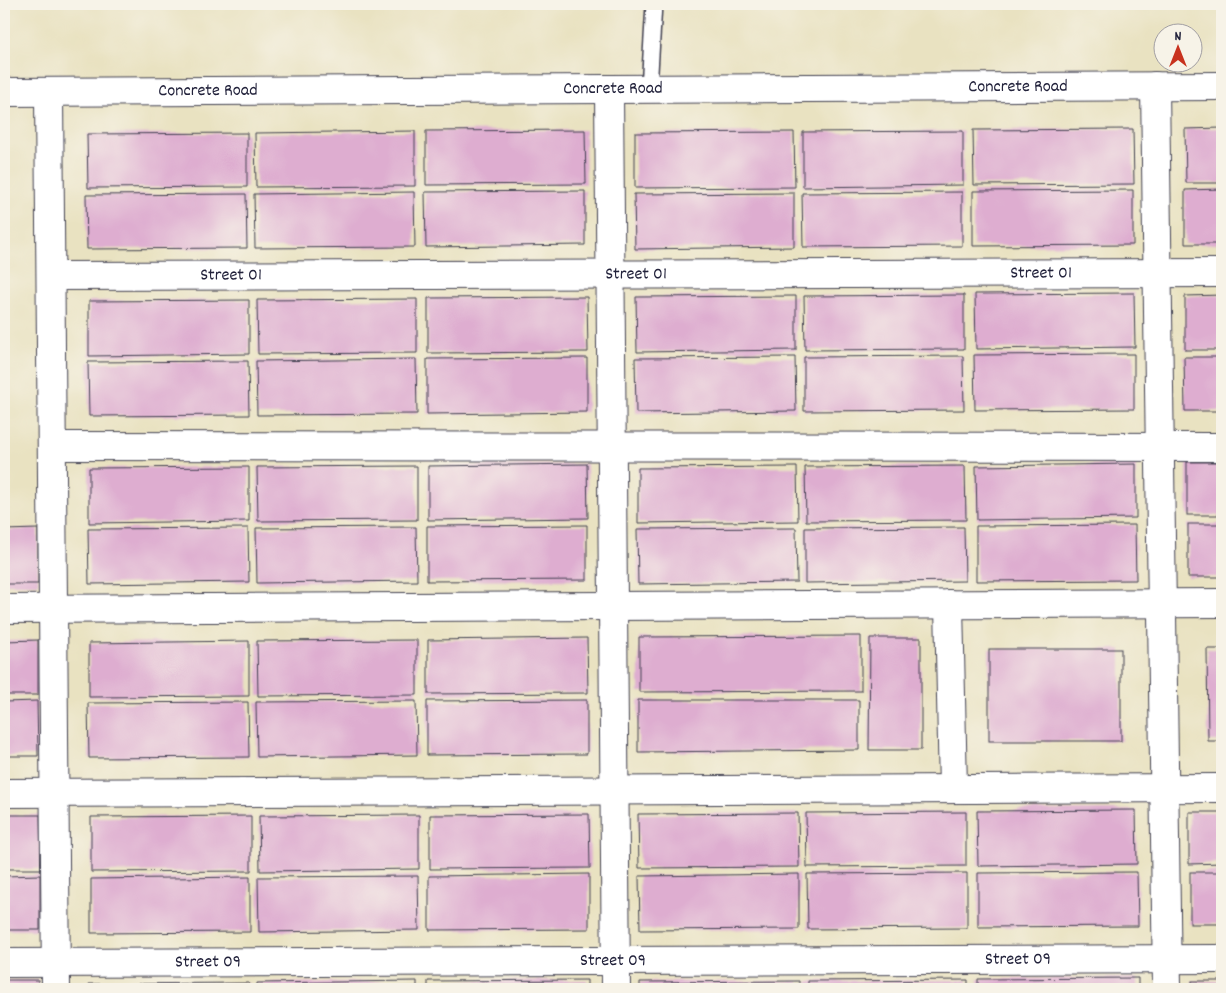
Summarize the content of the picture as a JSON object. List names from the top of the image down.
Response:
{
  "streets": {
    "street": ["Concrete Road", "Street 01", "Street 09"]
  },
  "north": "top"
}
